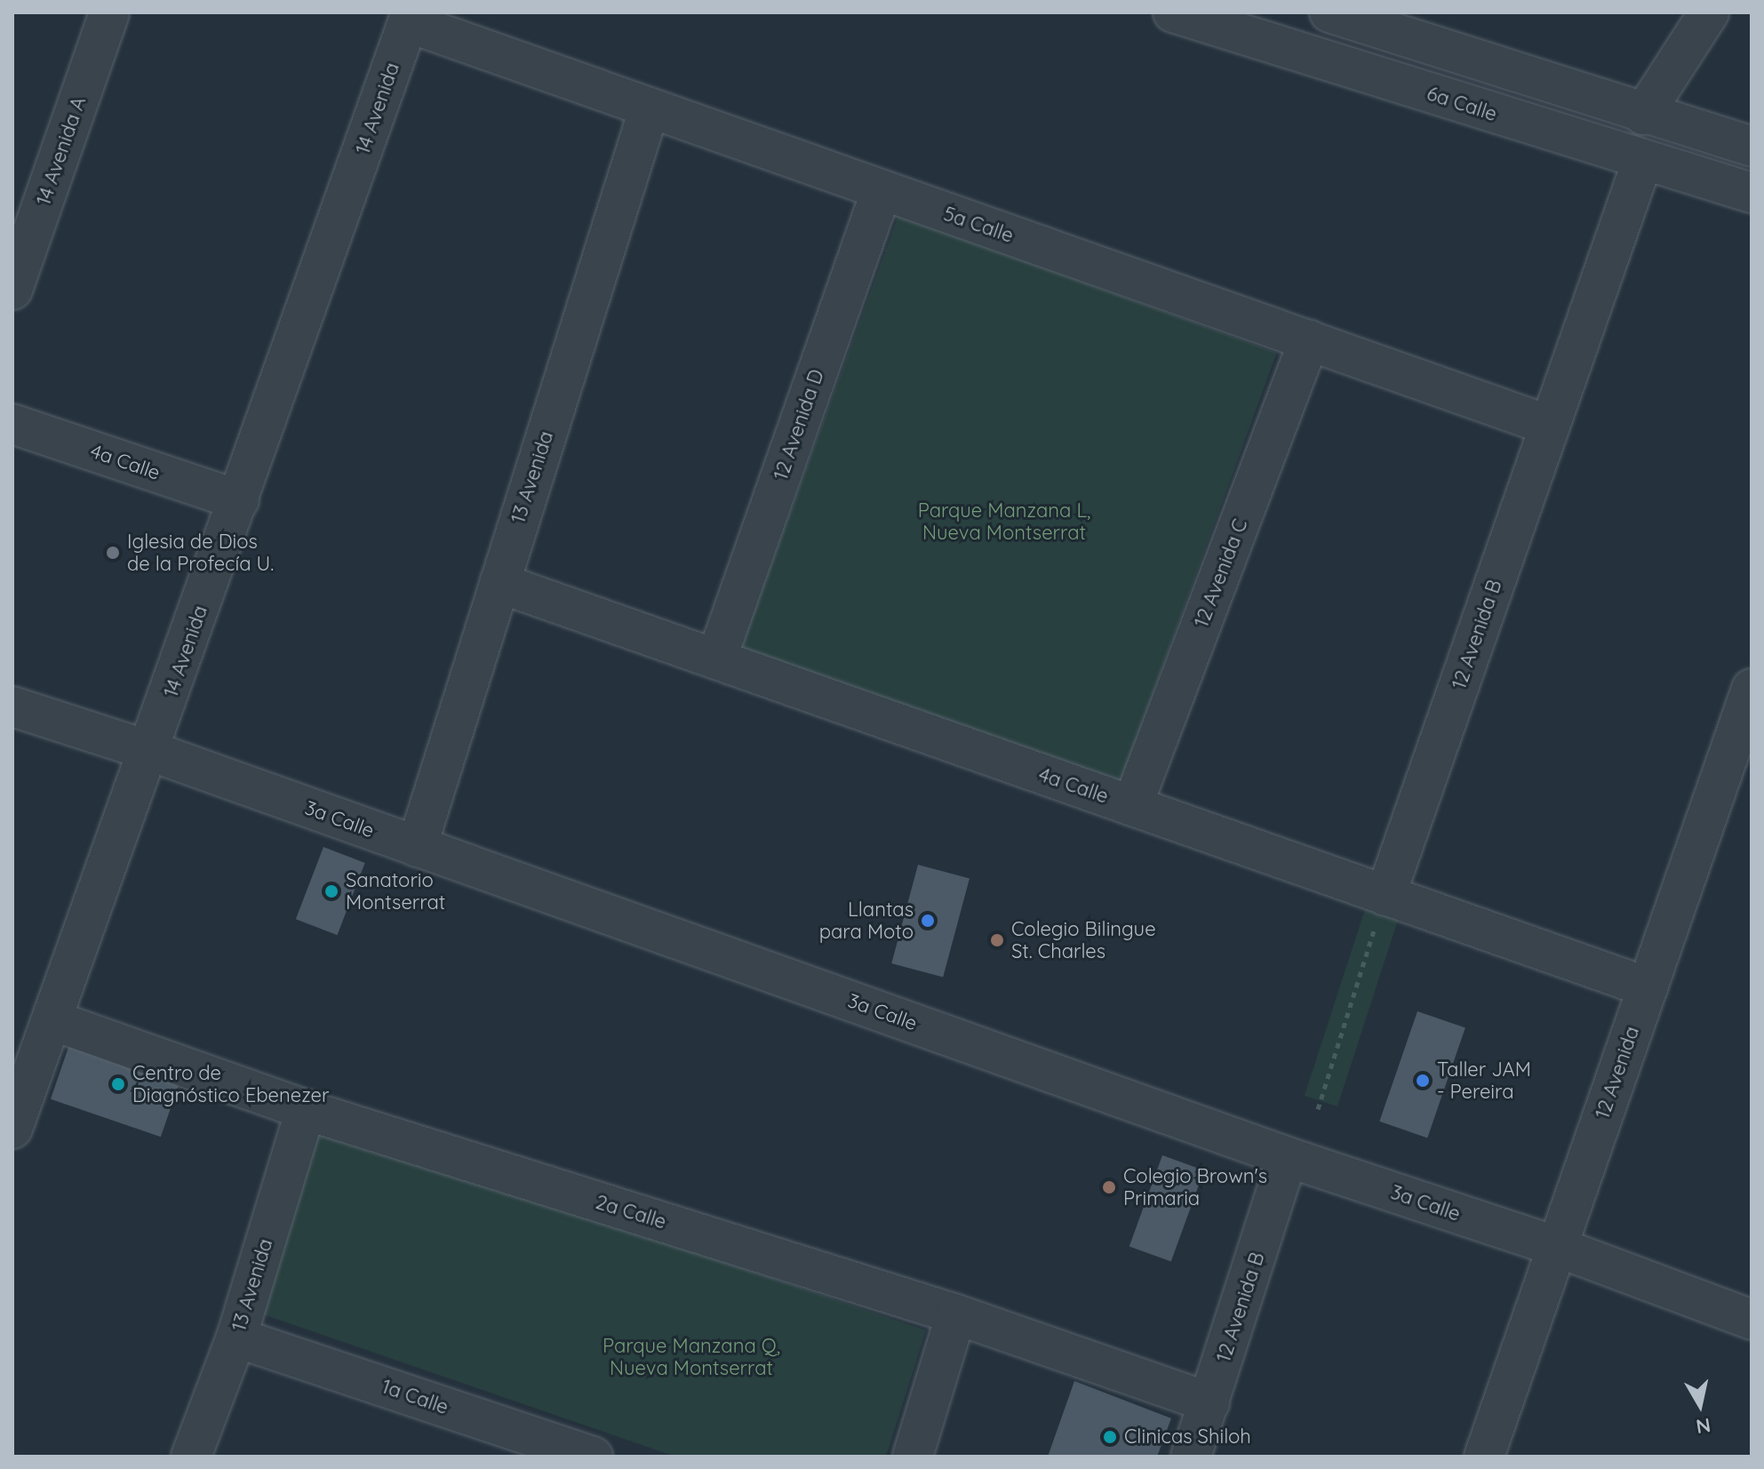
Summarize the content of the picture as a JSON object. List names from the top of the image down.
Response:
{
  "streets": {
    "street": [
      "6a Calle",
      "14 Avenida",
      "14 Avenida A",
      "5a Calle",
      "12 Avenida D",
      "4a Calle",
      "13 Avenida",
      "12 Avenida C",
      "12 Avenida B",
      "3a Calle",
      "12 Avenida",
      "2a Calle",
      "1a Calle"
    ]
  },
  "crossings": [
    ["6a Calle", "12 Avenida B"],
    ["14 Avenida", "5a Calle"],
    ["14 Avenida", "4a Calle"],
    ["14 Avenida", "3a Calle"],
    ["14 Avenida", "2a Calle"],
    ["5a Calle", "12 Avenida D"],
    ["5a Calle", "13 Avenida"],
    ["5a Calle", "12 Avenida C"],
    ["5a Calle", "12 Avenida B"],
    ["12 Avenida D", "4a Calle"],
    ["4a Calle", "13 Avenida"],
    ["4a Calle", "12 Avenida C"],
    ["4a Calle", "12 Avenida B"],
    ["4a Calle", "12 Avenida"],
    ["13 Avenida", "3a Calle"],
    ["13 Avenida", "2a Calle"],
    ["13 Avenida", "1a Calle"],
    ["12 Avenida B", "3a Calle"],
    ["12 Avenida B", "2a Calle"],
    ["3a Calle", "12 Avenida"]
  ],
  "parks": ["Parque Manzana L, Nueva Montserrat", "Parque Manzana Q, Nueva Montserrat"],
  "places": [
    "Iglesia de Dios de la Profecía U.",
    "Sanatorio Montserrat",
    "Llantas para Moto",
    "Colegio Bilingue St. Charles",
    "Taller JAM - Pereira",
    "Centro de Diagnóstico Ebenezer",
    "Colegio Brown's Primaria",
    "Clinicas Shiloh"
  ],
  "north": "bottom"
}
